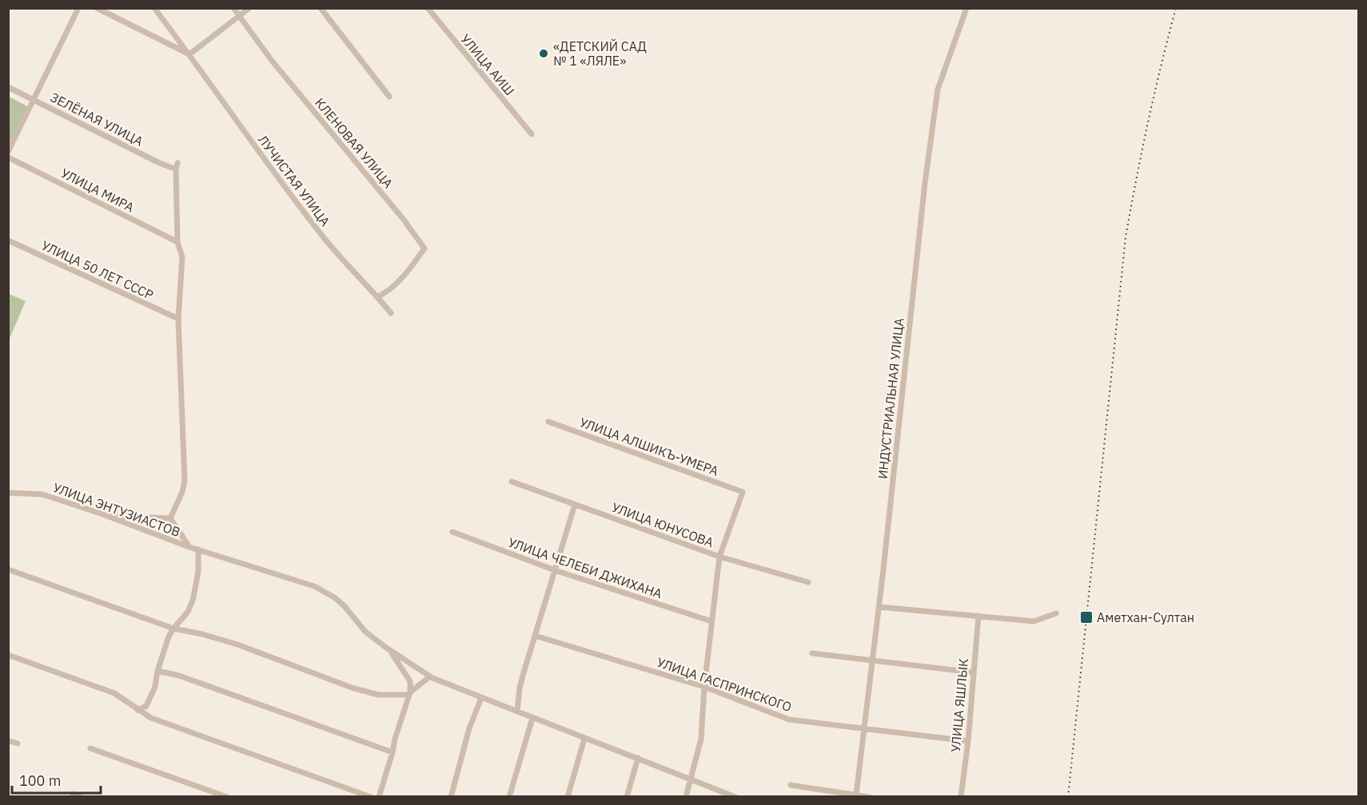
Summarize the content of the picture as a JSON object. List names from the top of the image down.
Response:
{
  "streets": {
    "street": [
      "УЛИЦА АИШ",
      "ЗЕЛЁНАЯ УЛИЦА",
      "КЛЕНОВАЯ УЛИЦА",
      "ЛУЧИСТАЯ УЛИЦА",
      "УЛИЦА МИРА",
      "УЛИЦА 50 ЛЕТ СССР",
      "ИНДУСТРИАЛЬНАЯ УЛИЦА",
      "УЛИЦА АЛШИКЪ-УМЕРА",
      "УЛИЦА ЭНТУЗИАСТОВ",
      "УЛИЦА ЮНУСОВА",
      "УЛИЦА ЧЕЛЕБИ ДЖИХАНА",
      "УЛИЦА ГАСПРИНСКОГО",
      "УЛИЦА ЯШЛЫК"
    ]
  },
  "crossings": [
    ["ЗЕЛЁНАЯ УЛИЦА", "УЛИЦА МИРА"],
    ["КЛЕНОВАЯ УЛИЦА", "ЛУЧИСТАЯ УЛИЦА"],
    ["ИНДУСТРИАЛЬНАЯ УЛИЦА", "УЛИЦА ГАСПРИНСКОГО"],
    ["УЛИЦА АЛШИКЪ-УМЕРА", "УЛИЦА ЮНУСОВА"],
    ["УЛИЦА ГАСПРИНСКОГО", "УЛИЦА ЯШЛЫК"]
  ],
  "places": {
    "other": ["«ДЕТСКИЙ САД № 1 «ЛЯЛЕ»"],
    "transit": ["Аметхан-Султан"]
  },
  "scale_bar": "100 m"
}
